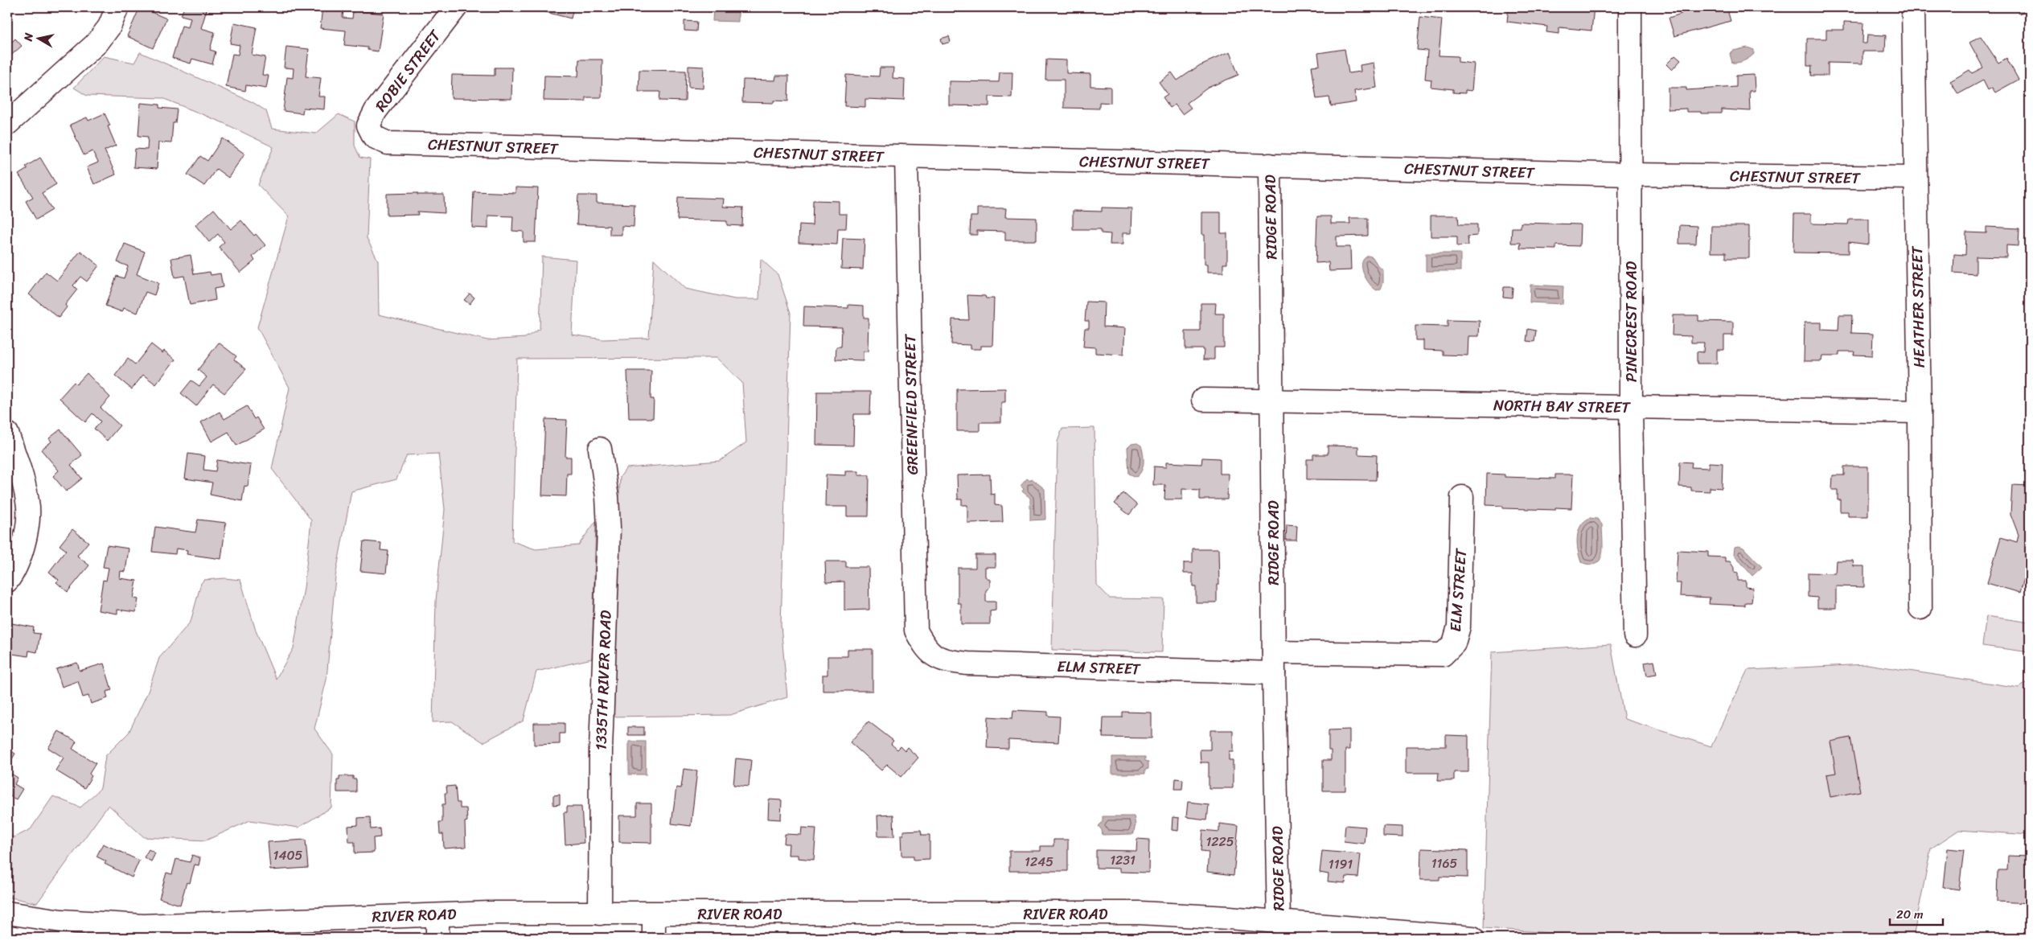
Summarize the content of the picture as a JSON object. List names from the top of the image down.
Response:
{
  "streets": {
    "street": [
      "ROBIE STREET",
      "CHESTNUT STREET",
      "RIDGE ROAD",
      "HEATHER STREET",
      "PINECREST ROAD",
      "GREENFIELD STREET",
      "NORTH BAY STREET",
      "ELM STREET",
      "1335TH RIVER ROAD",
      "RIVER ROAD"
    ]
  },
  "crossings": [
    ["ROBIE STREET", "CHESTNUT STREET"],
    ["CHESTNUT STREET", "RIDGE ROAD"],
    ["CHESTNUT STREET", "HEATHER STREET"],
    ["CHESTNUT STREET", "PINECREST ROAD"],
    ["CHESTNUT STREET", "GREENFIELD STREET"],
    ["RIDGE ROAD", "NORTH BAY STREET"],
    ["RIDGE ROAD", "ELM STREET"],
    ["RIDGE ROAD", "RIVER ROAD"],
    ["HEATHER STREET", "NORTH BAY STREET"],
    ["PINECREST ROAD", "NORTH BAY STREET"],
    ["GREENFIELD STREET", "ELM STREET"],
    ["1335TH RIVER ROAD", "RIVER ROAD"]
  ],
  "house_numbers": [
    "1225",
    "1405",
    "1231",
    "1245",
    "1165",
    "1191"
  ],
  "scale_bar": "20 m",
  "north": "left"
}
